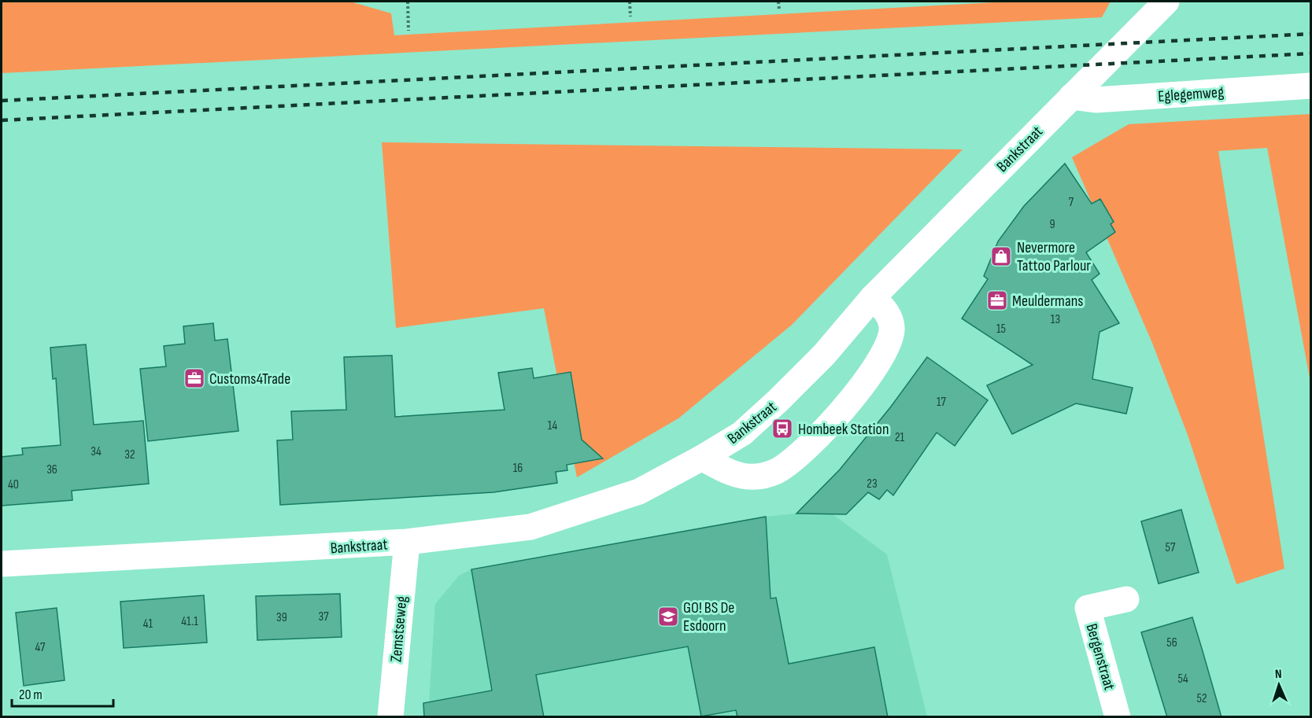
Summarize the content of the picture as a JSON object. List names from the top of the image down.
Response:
{
  "streets": {
    "street": [
      "Eglegemweg",
      "Bankstraat",
      "Zemstseweg",
      "Bergenstraat"
    ]
  },
  "crossings": [
    ["Eglegemweg", "Bankstraat"],
    ["Bankstraat", "Zemstseweg"]
  ],
  "places": {
    "shop": ["Nevermore Tattoo Parlour"],
    "office": ["Meuldermans", "Customs4Trade"],
    "bus stop": ["Hombeek Station"],
    "school or university": ["GO! BS De Esdoorn"]
  },
  "house_numbers": [
    "7",
    "9",
    "13",
    "15",
    "17",
    "14",
    "21",
    "34",
    "32",
    "16",
    "36",
    "23",
    "40",
    "57",
    "37",
    "39",
    "41.1",
    "41",
    "56",
    "47",
    "54",
    "52"
  ],
  "scale_bar": "20 m",
  "north": "top"
}
